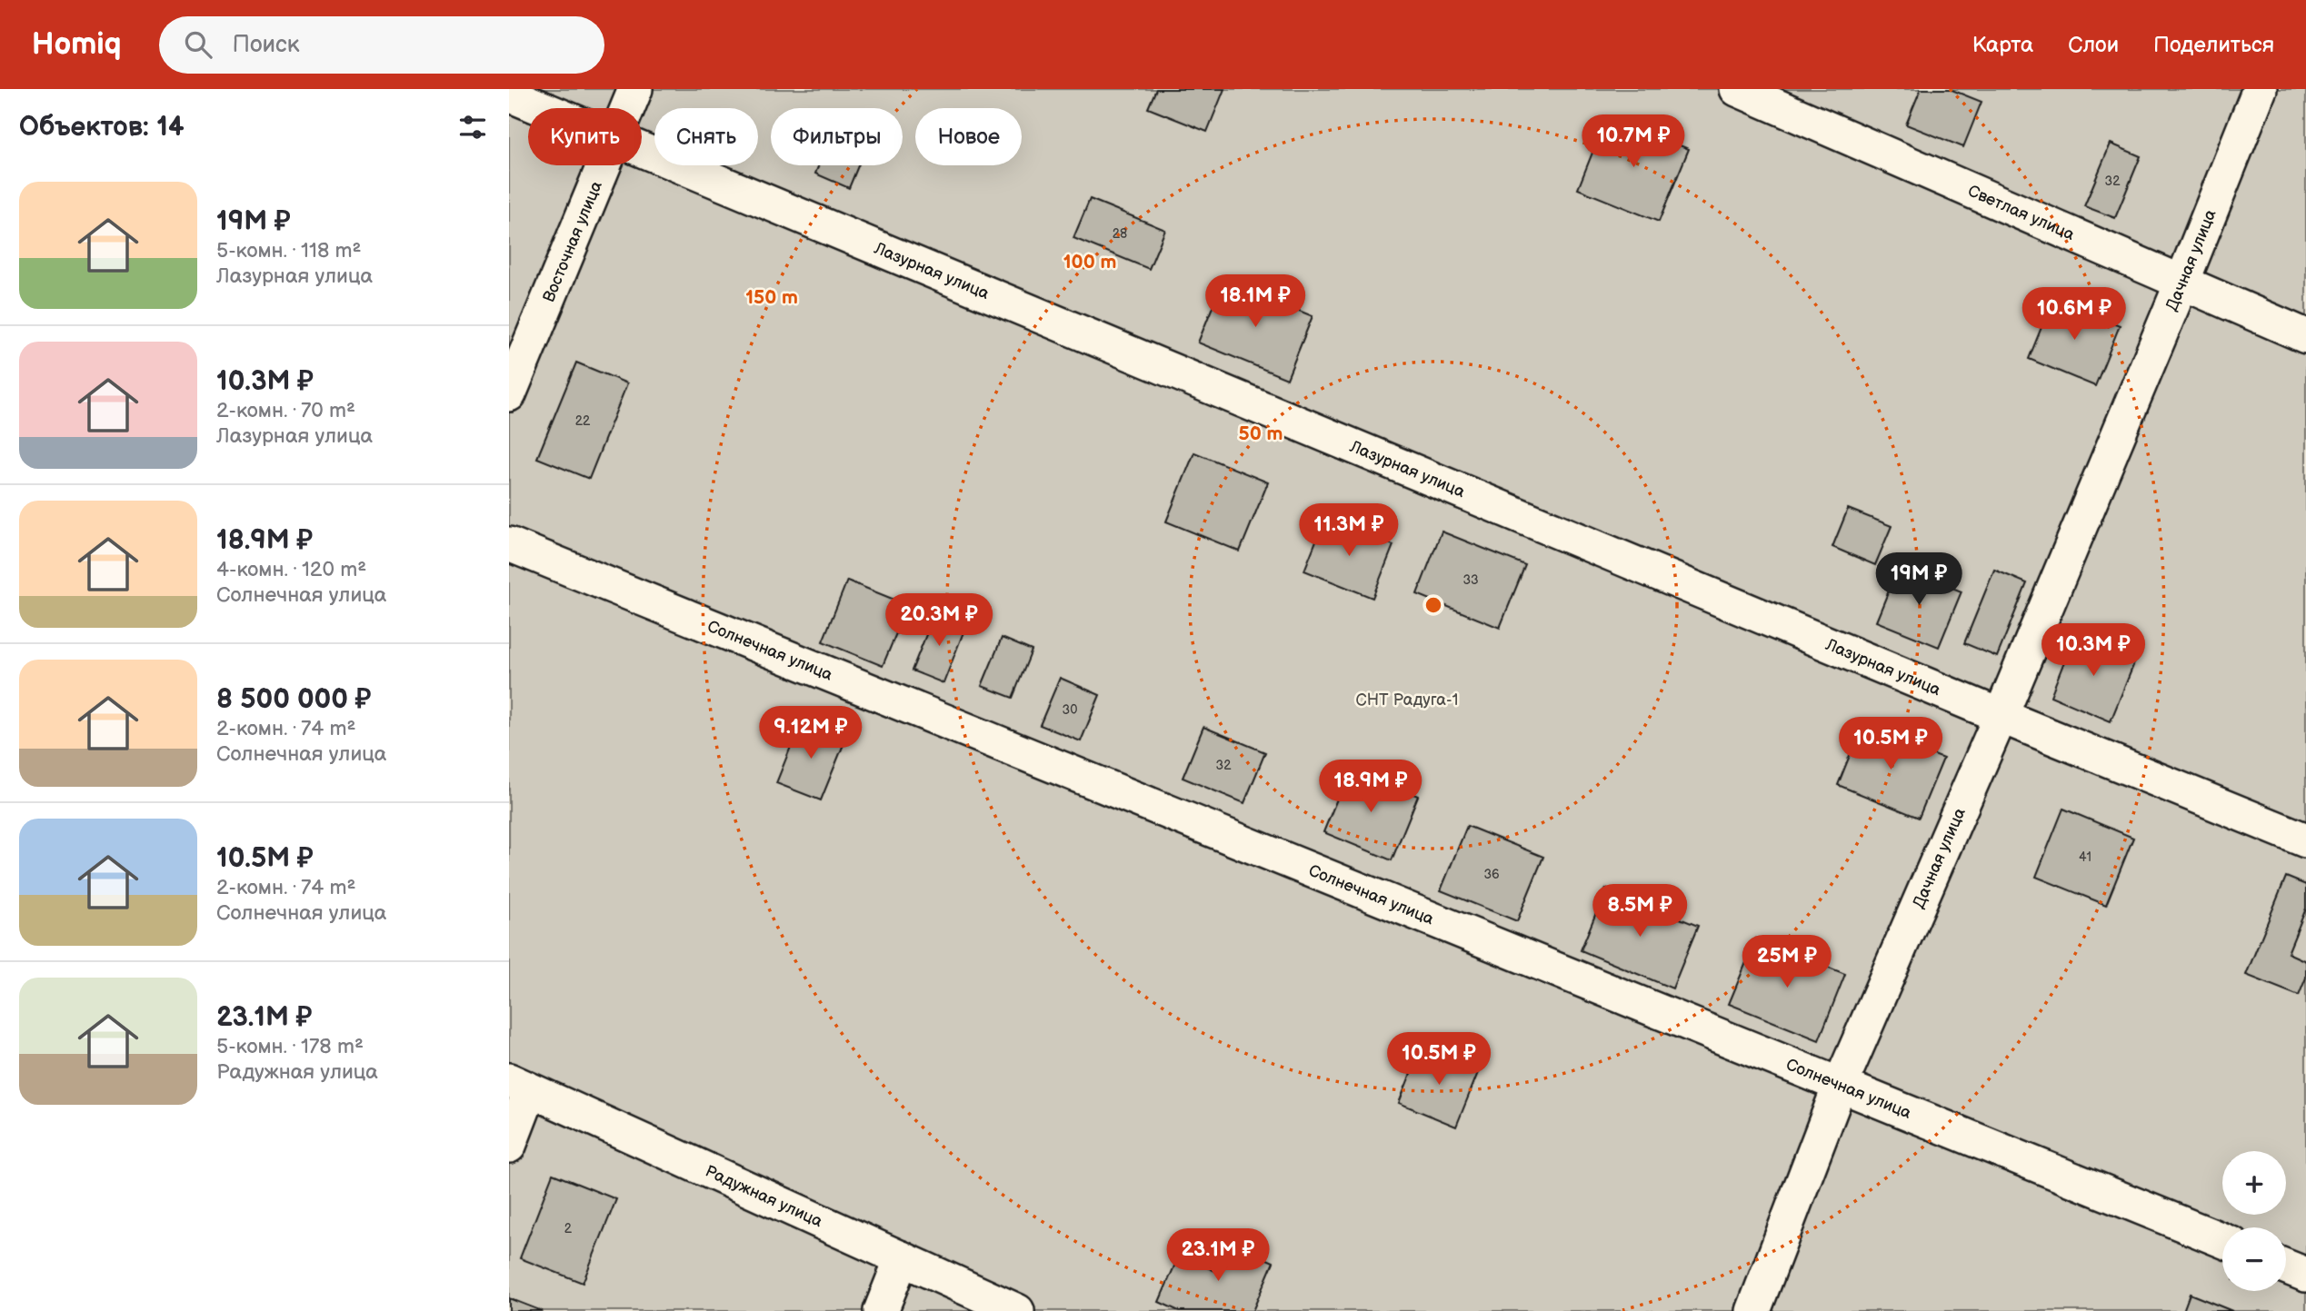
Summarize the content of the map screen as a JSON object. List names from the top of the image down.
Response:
{
  "streets": {
    "street": [
      "Светлая улица",
      "Восточная улица",
      "Дачная улица",
      "Лазурная улица",
      "Солнечная улица",
      "Радужная улица"
    ]
  },
  "crossings": [
    ["Светлая улица", "Дачная улица"],
    ["Дачная улица", "Лазурная улица"],
    ["Дачная улица", "Солнечная улица"]
  ],
  "parks": ["СНТ Радуга-1"],
  "house_numbers": [
    "32",
    "28",
    "22",
    "33",
    "30",
    "32",
    "41",
    "36",
    "2"
  ],
  "page": {
    "header": "Homiq",
    "search": "Поиск",
    "nav": ["Карта", "Слои", "Поделиться"],
    "heading": "Объектов: 14",
    "chip": [
      "Купить",
      "Снять",
      "Фильтры",
      "Новое"
    ],
    "price": [
      "10.7M ₽",
      "18.1M ₽",
      "10.6M ₽",
      "11.3M ₽",
      "19M ₽",
      "20.3M ₽",
      "10.3M ₽",
      "9.12M ₽",
      "10.5M ₽",
      "18.9M ₽",
      "8.5M ₽",
      "25M ₽",
      "10.5M ₽",
      "23.1M ₽"
    ],
    "list": [
      {
        "name": "19M ₽",
        "note": "5-комн. · 118 m² · Лазурная улица"
      },
      {
        "name": "10.3M ₽",
        "note": "2-комн. · 70 m² · Лазурная улица"
      },
      {
        "name": "18.9M ₽",
        "note": "4-комн. · 120 m² · Солнечная улица"
      },
      {
        "name": "8 500 000 ₽",
        "note": "2-комн. · 74 m² · Солнечная улица"
      },
      {
        "name": "10.5M ₽",
        "note": "2-комн. · 74 m² · Солнечная улица"
      },
      {
        "name": "23.1M ₽",
        "note": "5-комн. · 178 m² · Радужная улица"
      }
    ],
    "map_buttons": ["+", "−"]
  },
  "rings": ["100 m", "150 m", "50 m"]
}
